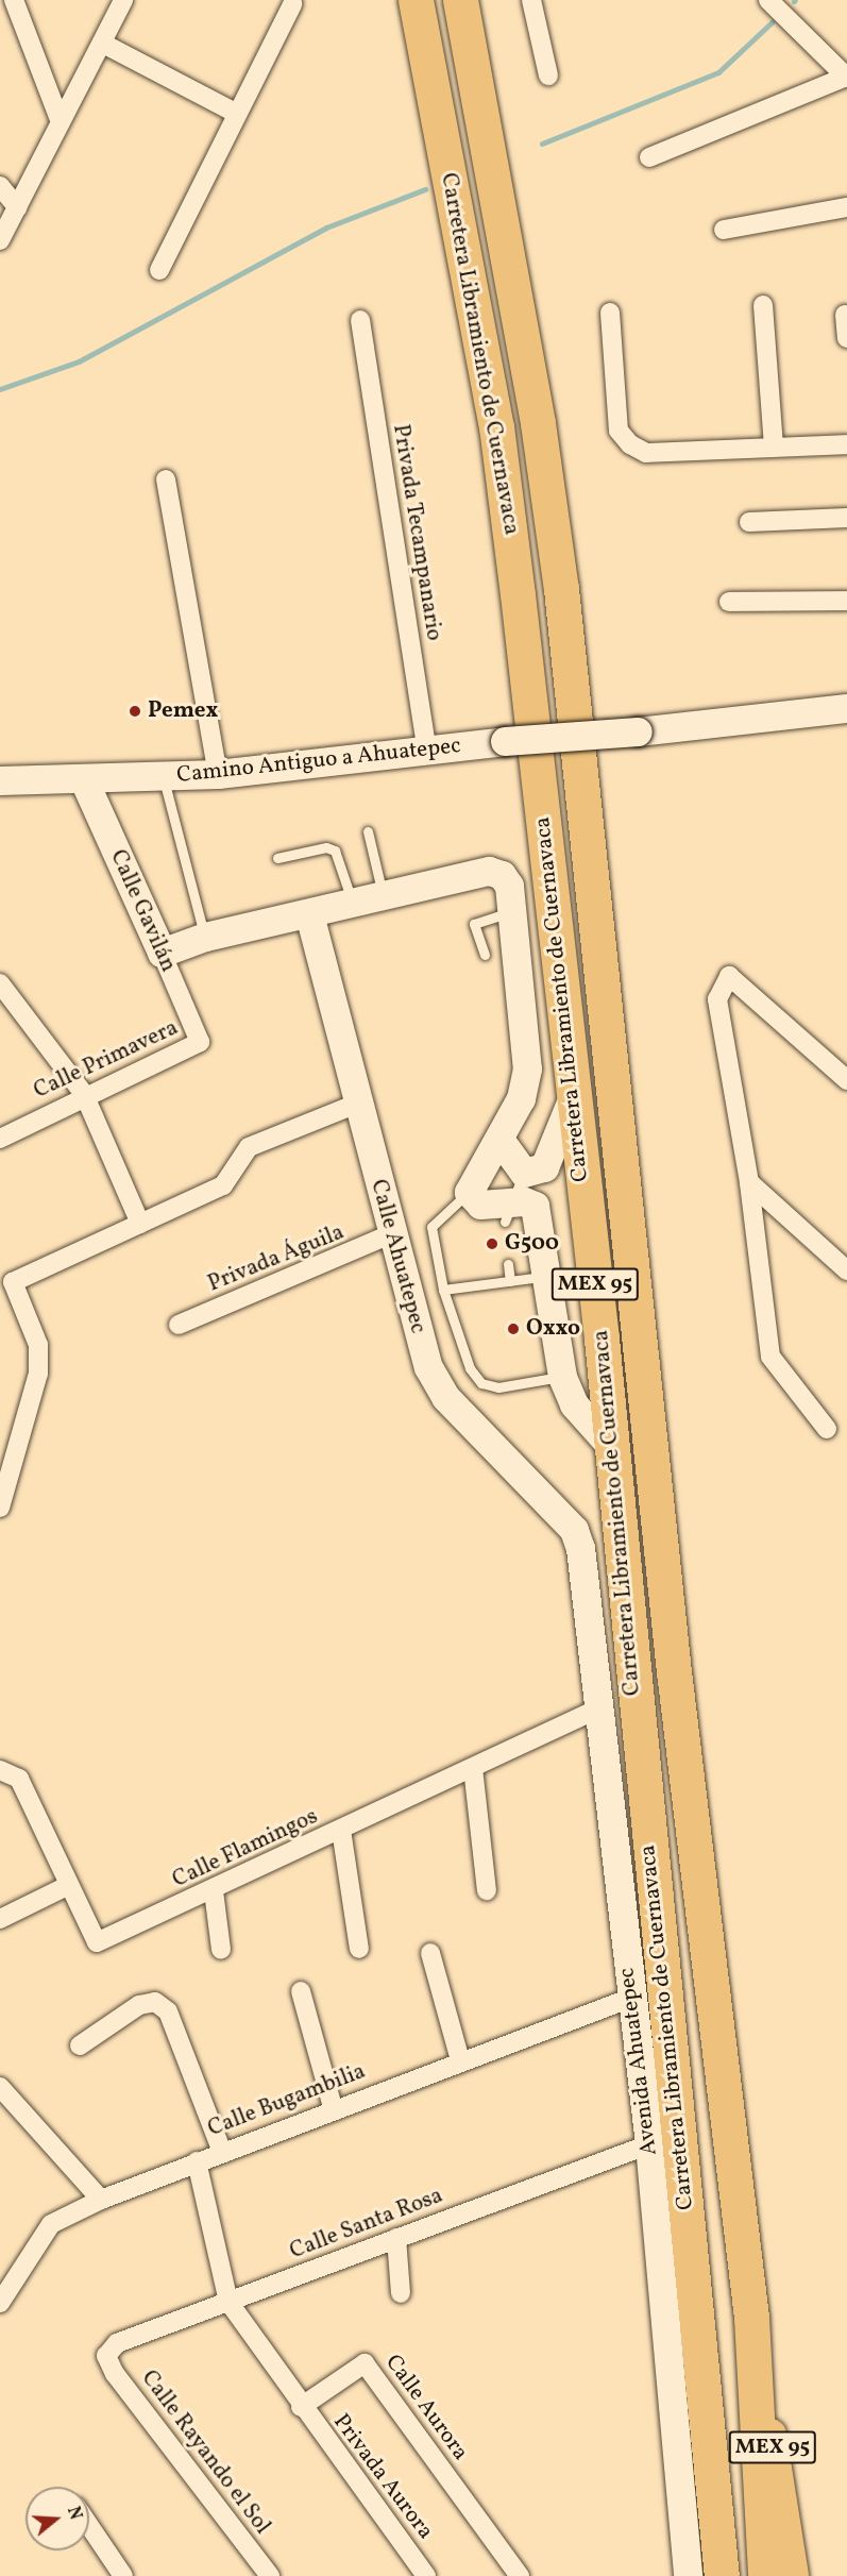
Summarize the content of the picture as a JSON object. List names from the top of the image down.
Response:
{
  "streets": {
    "highway": ["Carretera Libramiento de Cuernavaca", "MEX 95"],
    "street": [
      "Privada Tecampanario",
      "Camino Antiguo a Ahuatepec",
      "Calle Gavilán",
      "Calle Primavera",
      "Calle Ahuatepec",
      "Privada Águila",
      "Calle Flamingos",
      "Avenida Ahuatepec",
      "Calle Bugambilia",
      "Calle Santa Rosa",
      "Calle Aurora",
      "Calle Rayando el Sol",
      "Privada Aurora"
    ]
  },
  "crossings": [
    ["Carretera Libramiento de Cuernavaca", "MEX 95"],
    ["Privada Tecampanario", "Camino Antiguo a Ahuatepec"],
    ["Camino Antiguo a Ahuatepec", "Calle Gavilán"],
    ["Calle Gavilán", "Calle Primavera"],
    ["Calle Ahuatepec", "Privada Águila"],
    ["Calle Ahuatepec", "Avenida Ahuatepec"],
    ["Calle Flamingos", "Avenida Ahuatepec"],
    ["Avenida Ahuatepec", "Calle Bugambilia"],
    ["Avenida Ahuatepec", "Calle Santa Rosa"],
    ["Calle Santa Rosa", "Calle Rayando el Sol"],
    ["Calle Aurora", "Privada Aurora"]
  ],
  "places": ["Pemex", "G500", "Oxxo"],
  "north": "right"
}
